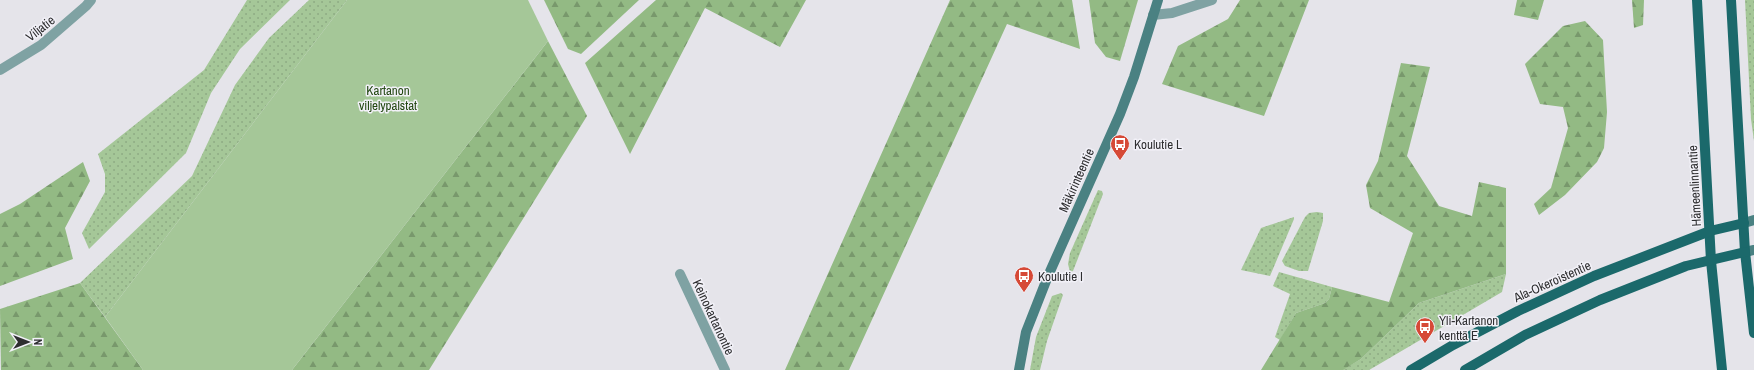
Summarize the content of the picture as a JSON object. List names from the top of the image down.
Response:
{
  "streets": {
    "main road": ["Hämeenlinnantie", "Ala-Okeroistentie"],
    "street": ["Viljatie", "Mäkirinteentie", "Keinokartanontie"]
  },
  "crossings": [
    ["Hämeenlinnantie", "Ala-Okeroistentie"]
  ],
  "parks": ["Kartanon viljelypalstat"],
  "places": {
    "bus stop": ["Koulutie L", "Koulutie I", "Yli-Kartanon kenttä E"]
  },
  "north": "right"
}
